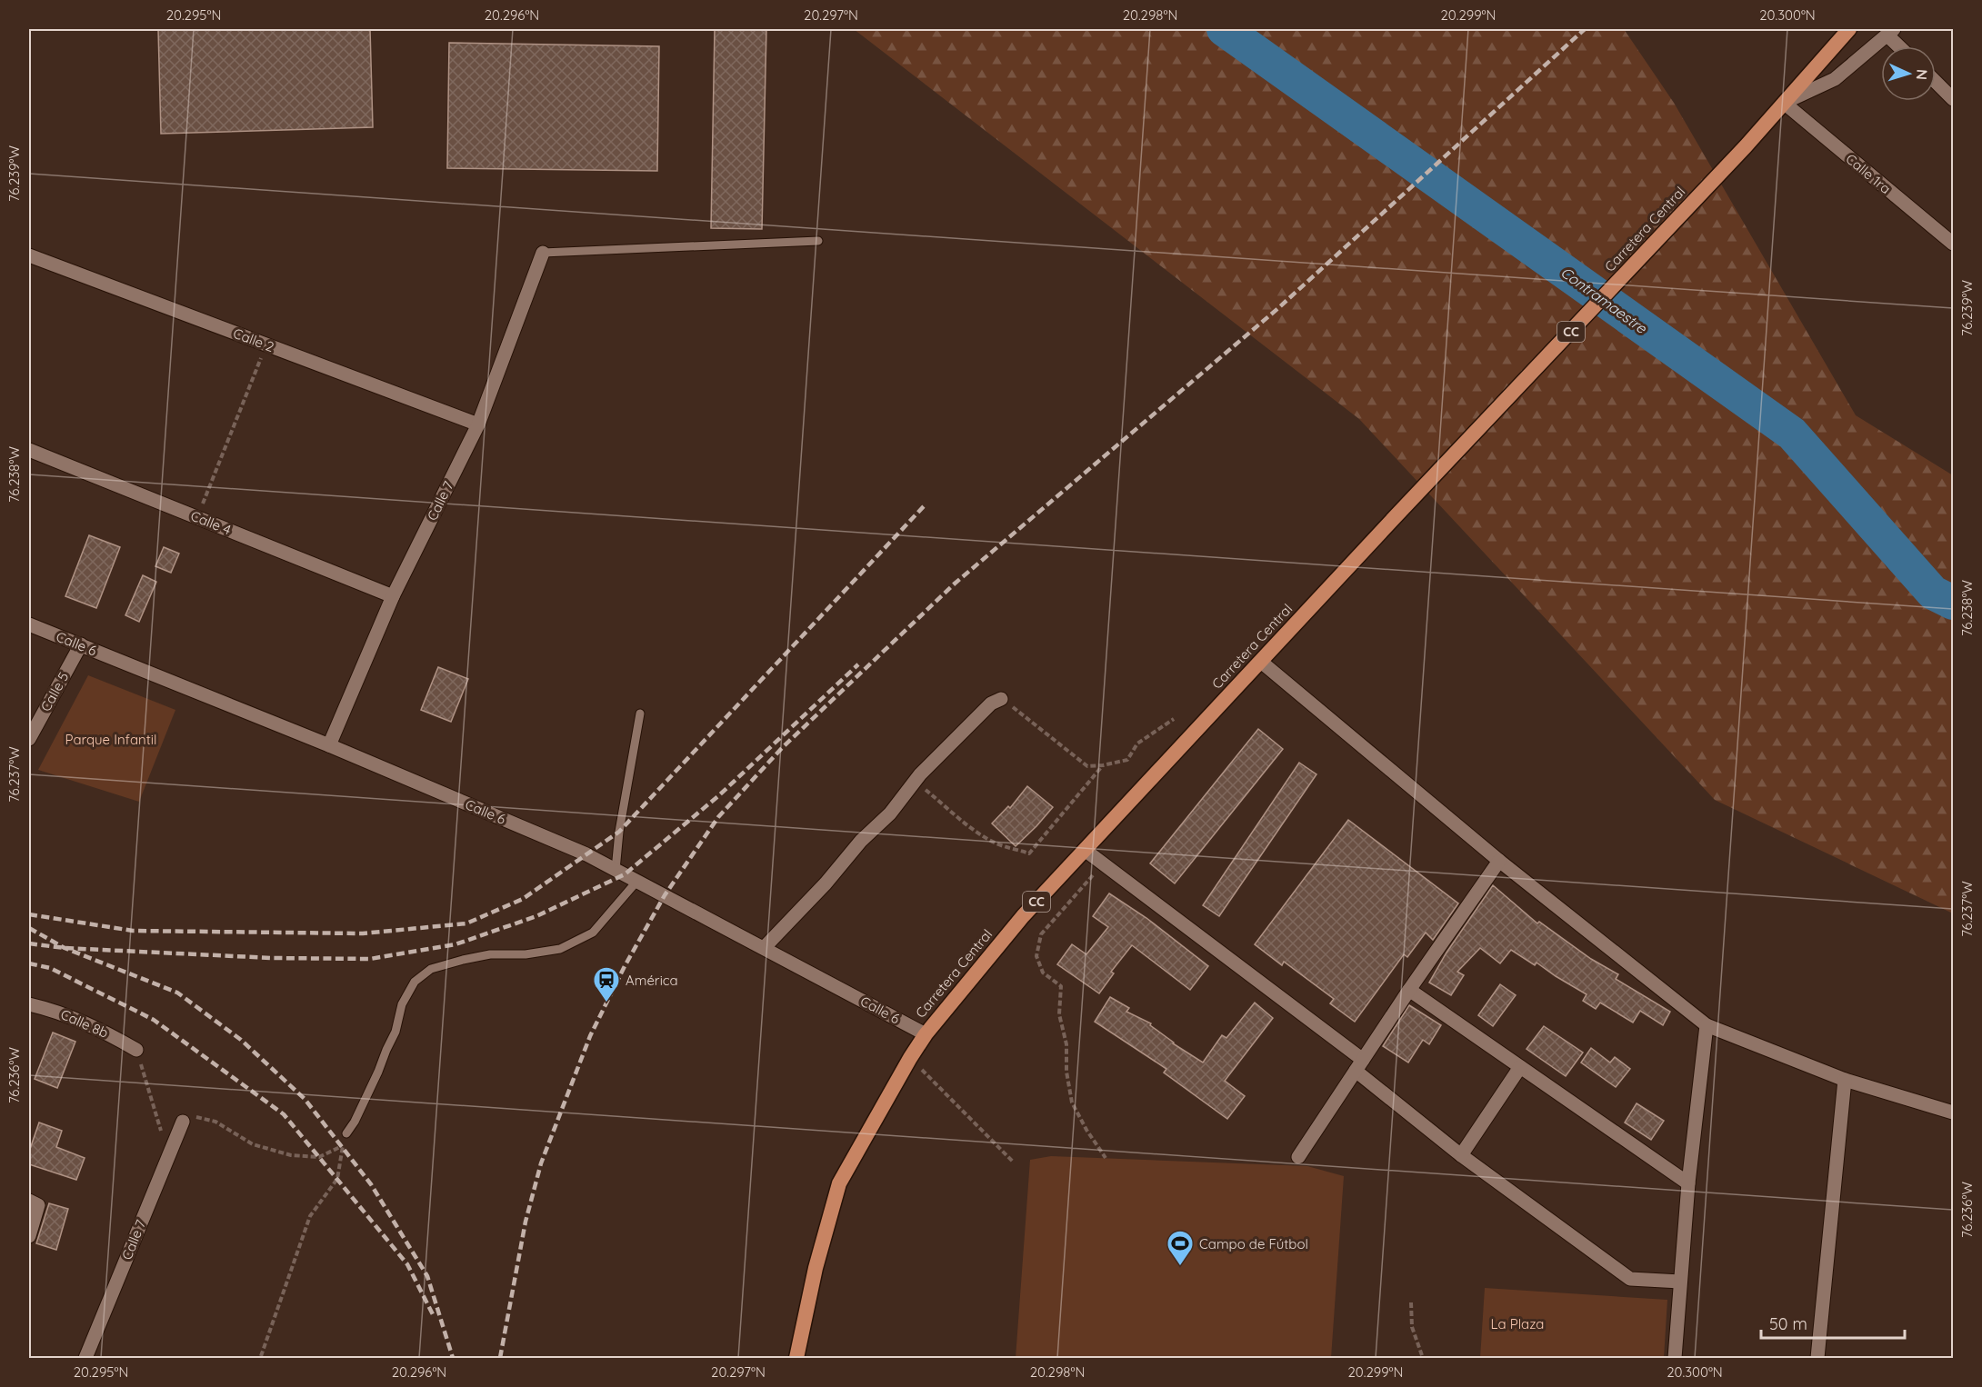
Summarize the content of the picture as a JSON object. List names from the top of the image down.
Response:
{
  "streets": {
    "highway": ["Carretera Central", "CC"],
    "street": [
      "Calle 1ra",
      "Calle 2",
      "Calle 7",
      "Calle 4",
      "Calle 6",
      "Calle 5",
      "Calle 8b"
    ]
  },
  "crossings": [
    ["Calle 1ra", "Carretera Central"],
    ["Carretera Central", "Calle 6"],
    ["Calle 2", "Calle 7"],
    ["Calle 7", "Calle 4"],
    ["Calle 7", "Calle 6"],
    ["Calle 6", "Calle 5"]
  ],
  "water": ["Contramaestre"],
  "parks": ["Parque Infantil", "La Plaza"],
  "places": {
    "station": ["América"],
    "sports": ["Campo de Fútbol"]
  },
  "scale_bar": "50 m",
  "north": "right",
  "coordinates": [
    "20.295°N",
    "20.296°N",
    "20.297°N",
    "20.298°N",
    "20.299°N",
    "20.300°N",
    "76.239°W",
    "76.238°W",
    "76.237°W",
    "76.236°W"
  ]
}
